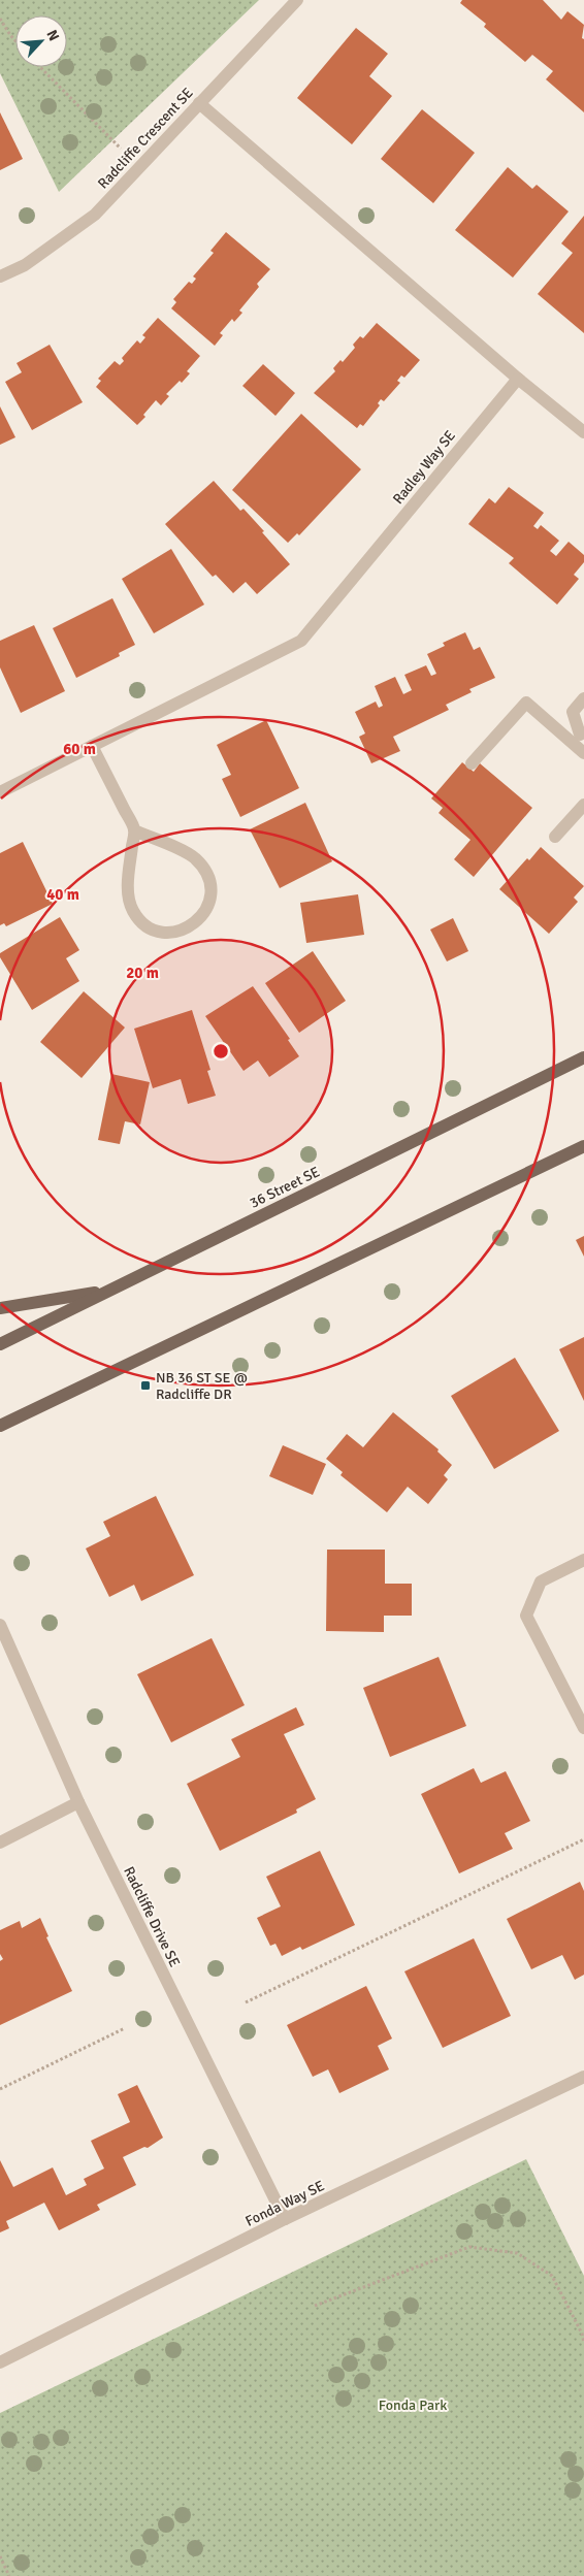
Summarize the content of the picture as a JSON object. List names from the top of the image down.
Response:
{
  "streets": {
    "main road": ["36 Street SE"],
    "street": [
      "Radcliffe Crescent SE",
      "Radley Way SE",
      "Radcliffe Drive SE",
      "Fonda Way SE"
    ]
  },
  "crossings": [
    ["Radcliffe Drive SE", "Fonda Way SE"]
  ],
  "parks": ["Fonda Park"],
  "places": {
    "transit": ["NB 36 ST SE @ Radcliffe DR"]
  },
  "north": "top right",
  "rings": ["60 m", "40 m", "20 m"]
}
